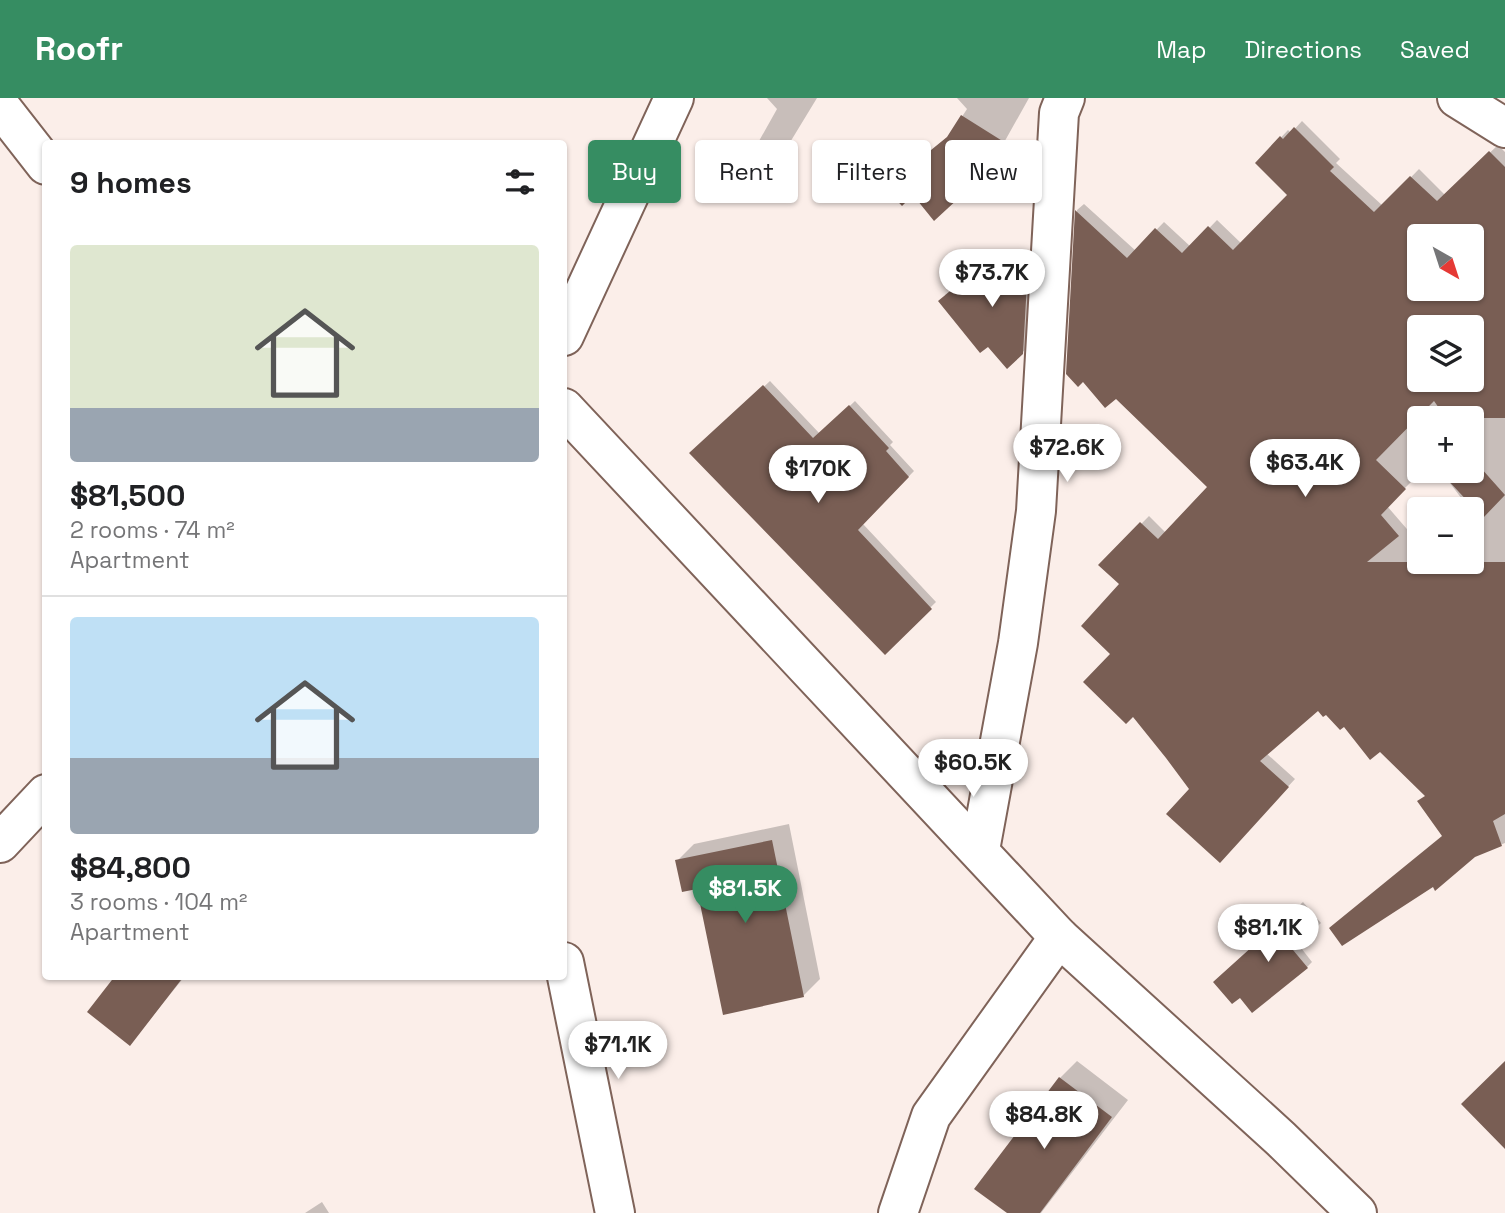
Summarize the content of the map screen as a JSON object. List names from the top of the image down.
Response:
{
  "north": "bottom right",
  "page": {
    "header": "Roofr",
    "nav": ["Map", "Directions", "Saved"],
    "chip": [
      "Buy",
      "Rent",
      "Filters",
      "New"
    ],
    "heading": "9 homes",
    "map_buttons": ["+", "−"],
    "list": [
      {
        "name": "$81,500",
        "note": "2 rooms · 74 m² · Apartment"
      },
      {
        "name": "$84,800",
        "note": "3 rooms · 104 m² · Apartment"
      }
    ],
    "price": [
      "$73.7K",
      "$72.6K",
      "$63.4K",
      "$170K",
      "$60.5K",
      "$81.5K",
      "$81.1K",
      "$71.1K",
      "$84.8K"
    ]
  }
}
